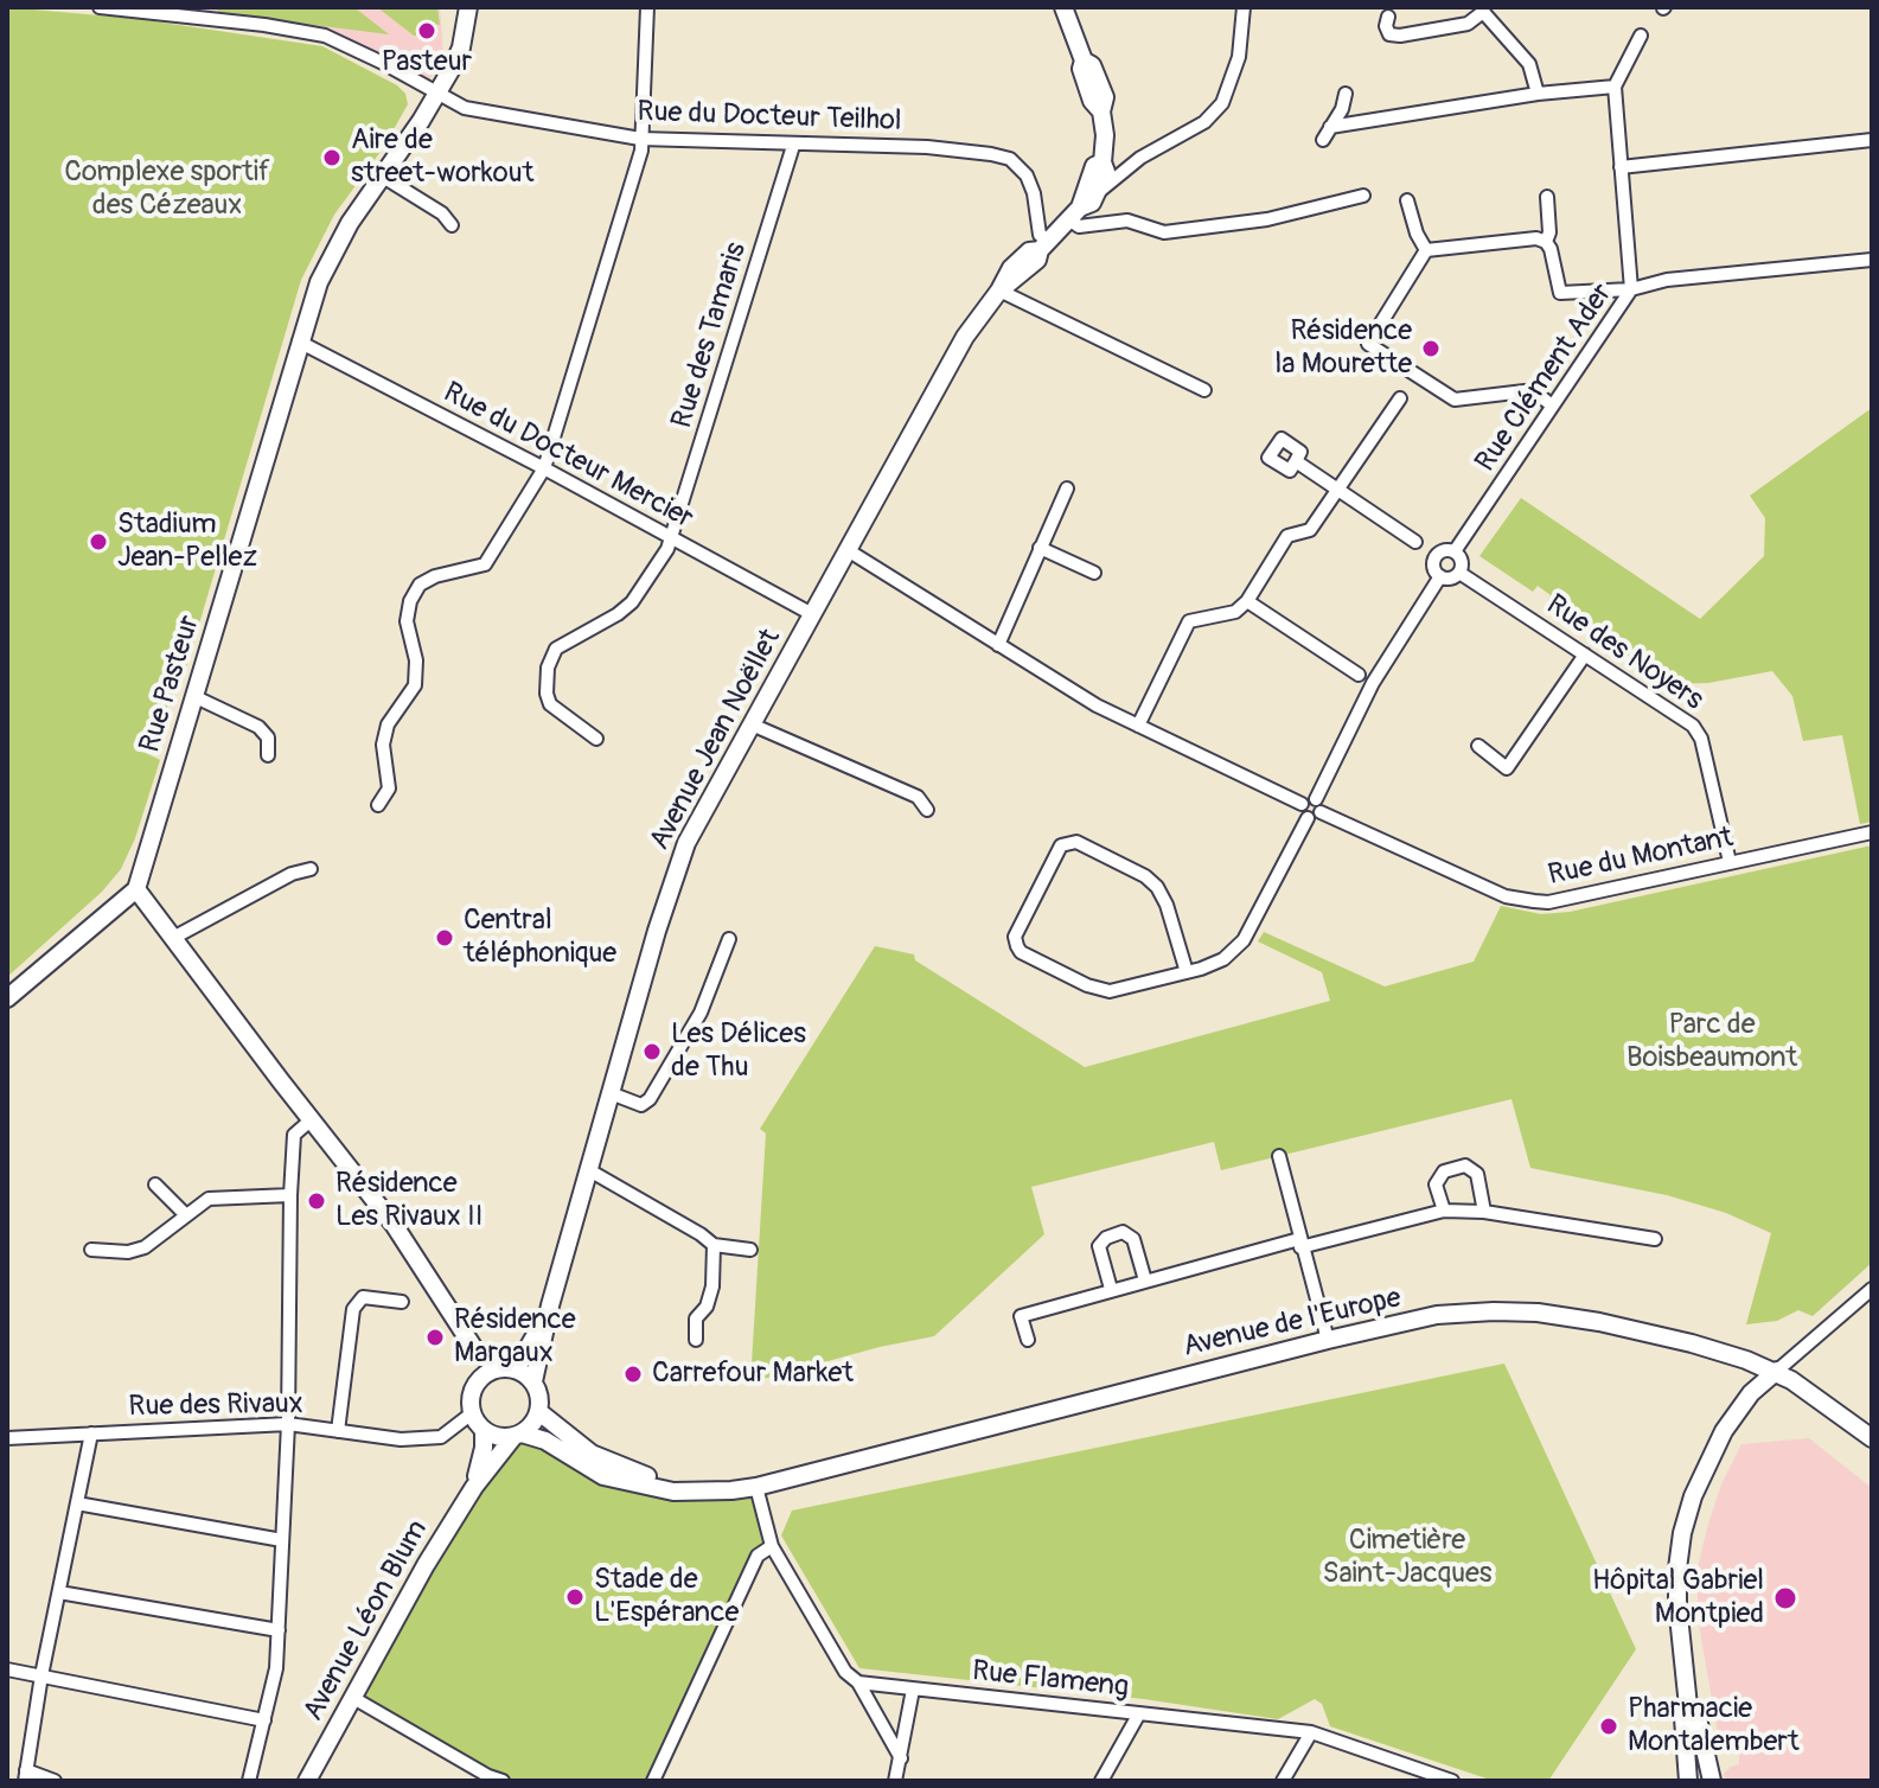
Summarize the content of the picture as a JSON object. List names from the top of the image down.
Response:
{
  "streets": {
    "main road": [
      "Rue Pasteur",
      "Avenue Jean Noëllet",
      "Avenue de l'Europe",
      "Avenue Léon Blum"
    ],
    "street": [
      "Rue du Docteur Teilhol",
      "Rue des Tamaris",
      "Rue Clément Ader",
      "Rue du Docteur Mercier",
      "Rue des Noyers",
      "Rue du Montant",
      "Rue des Rivaux",
      "Rue Flameng"
    ]
  },
  "crossings": [
    ["Rue du Docteur Teilhol", "Rue des Tamaris"],
    ["Rue du Docteur Teilhol", "Rue Pasteur"],
    ["Rue du Docteur Teilhol", "Avenue Jean Noëllet"],
    ["Rue des Tamaris", "Rue du Docteur Mercier"],
    ["Rue Clément Ader", "Rue des Noyers"],
    ["Rue du Docteur Mercier", "Rue Pasteur"],
    ["Rue du Docteur Mercier", "Avenue Jean Noëllet"],
    ["Rue des Noyers", "Rue du Montant"],
    ["Avenue Jean Noëllet", "Avenue de l'Europe"],
    ["Avenue Jean Noëllet", "Rue des Rivaux"],
    ["Avenue Jean Noëllet", "Avenue Léon Blum"],
    ["Avenue de l'Europe", "Rue des Rivaux"],
    ["Avenue de l'Europe", "Avenue Léon Blum"],
    ["Rue des Rivaux", "Avenue Léon Blum"]
  ],
  "parks": ["Complexe sportif des Cézeaux", "Parc de Boisbeaumont", "Cimetière Saint-Jacques"],
  "places": [
    "Pasteur",
    "Aire de street-workout",
    "Résidence la Mourette",
    "Stadium Jean-Pellez",
    "Central téléphonique",
    "Les Délices de Thu",
    "Résidence Les Rivaux II",
    "Résidence Margaux",
    "Carrefour Market",
    "Stade de L'Espérance",
    "Hôpital Gabriel Montpied",
    "Pharmacie Montalembert"
  ]
}
